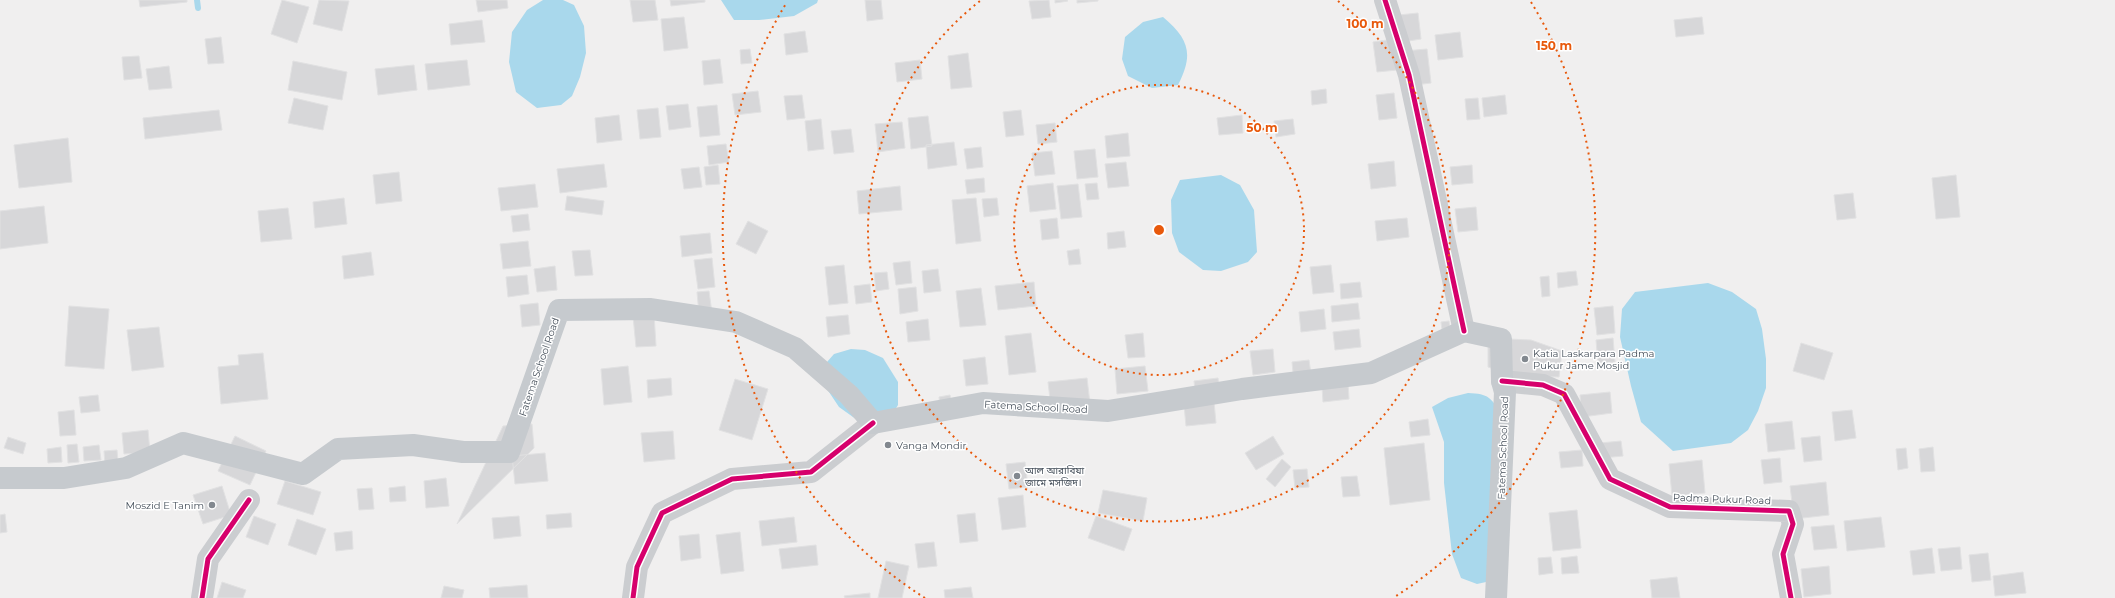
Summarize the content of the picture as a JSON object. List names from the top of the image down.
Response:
{
  "streets": {
    "main road": ["Fatema School Road"],
    "street": ["Padma Pukur Road"]
  },
  "crossings": [
    ["Fatema School Road", "Padma Pukur Road"]
  ],
  "places": [
    "Katia Laskarpara Padma Pukur Jame Mosjid",
    "Vanga Mondir",
    "আল আরাবিয়া জামে মসজিদ।",
    "Moszid E Tanim"
  ],
  "rings": ["100 m", "150 m", "50 m"]
}
